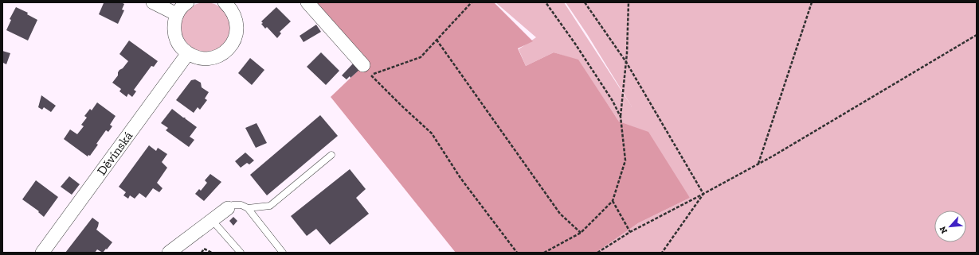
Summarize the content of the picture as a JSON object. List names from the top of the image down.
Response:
{
  "streets": {
    "street": ["Děvínská"]
  },
  "north": "bottom left"
}
